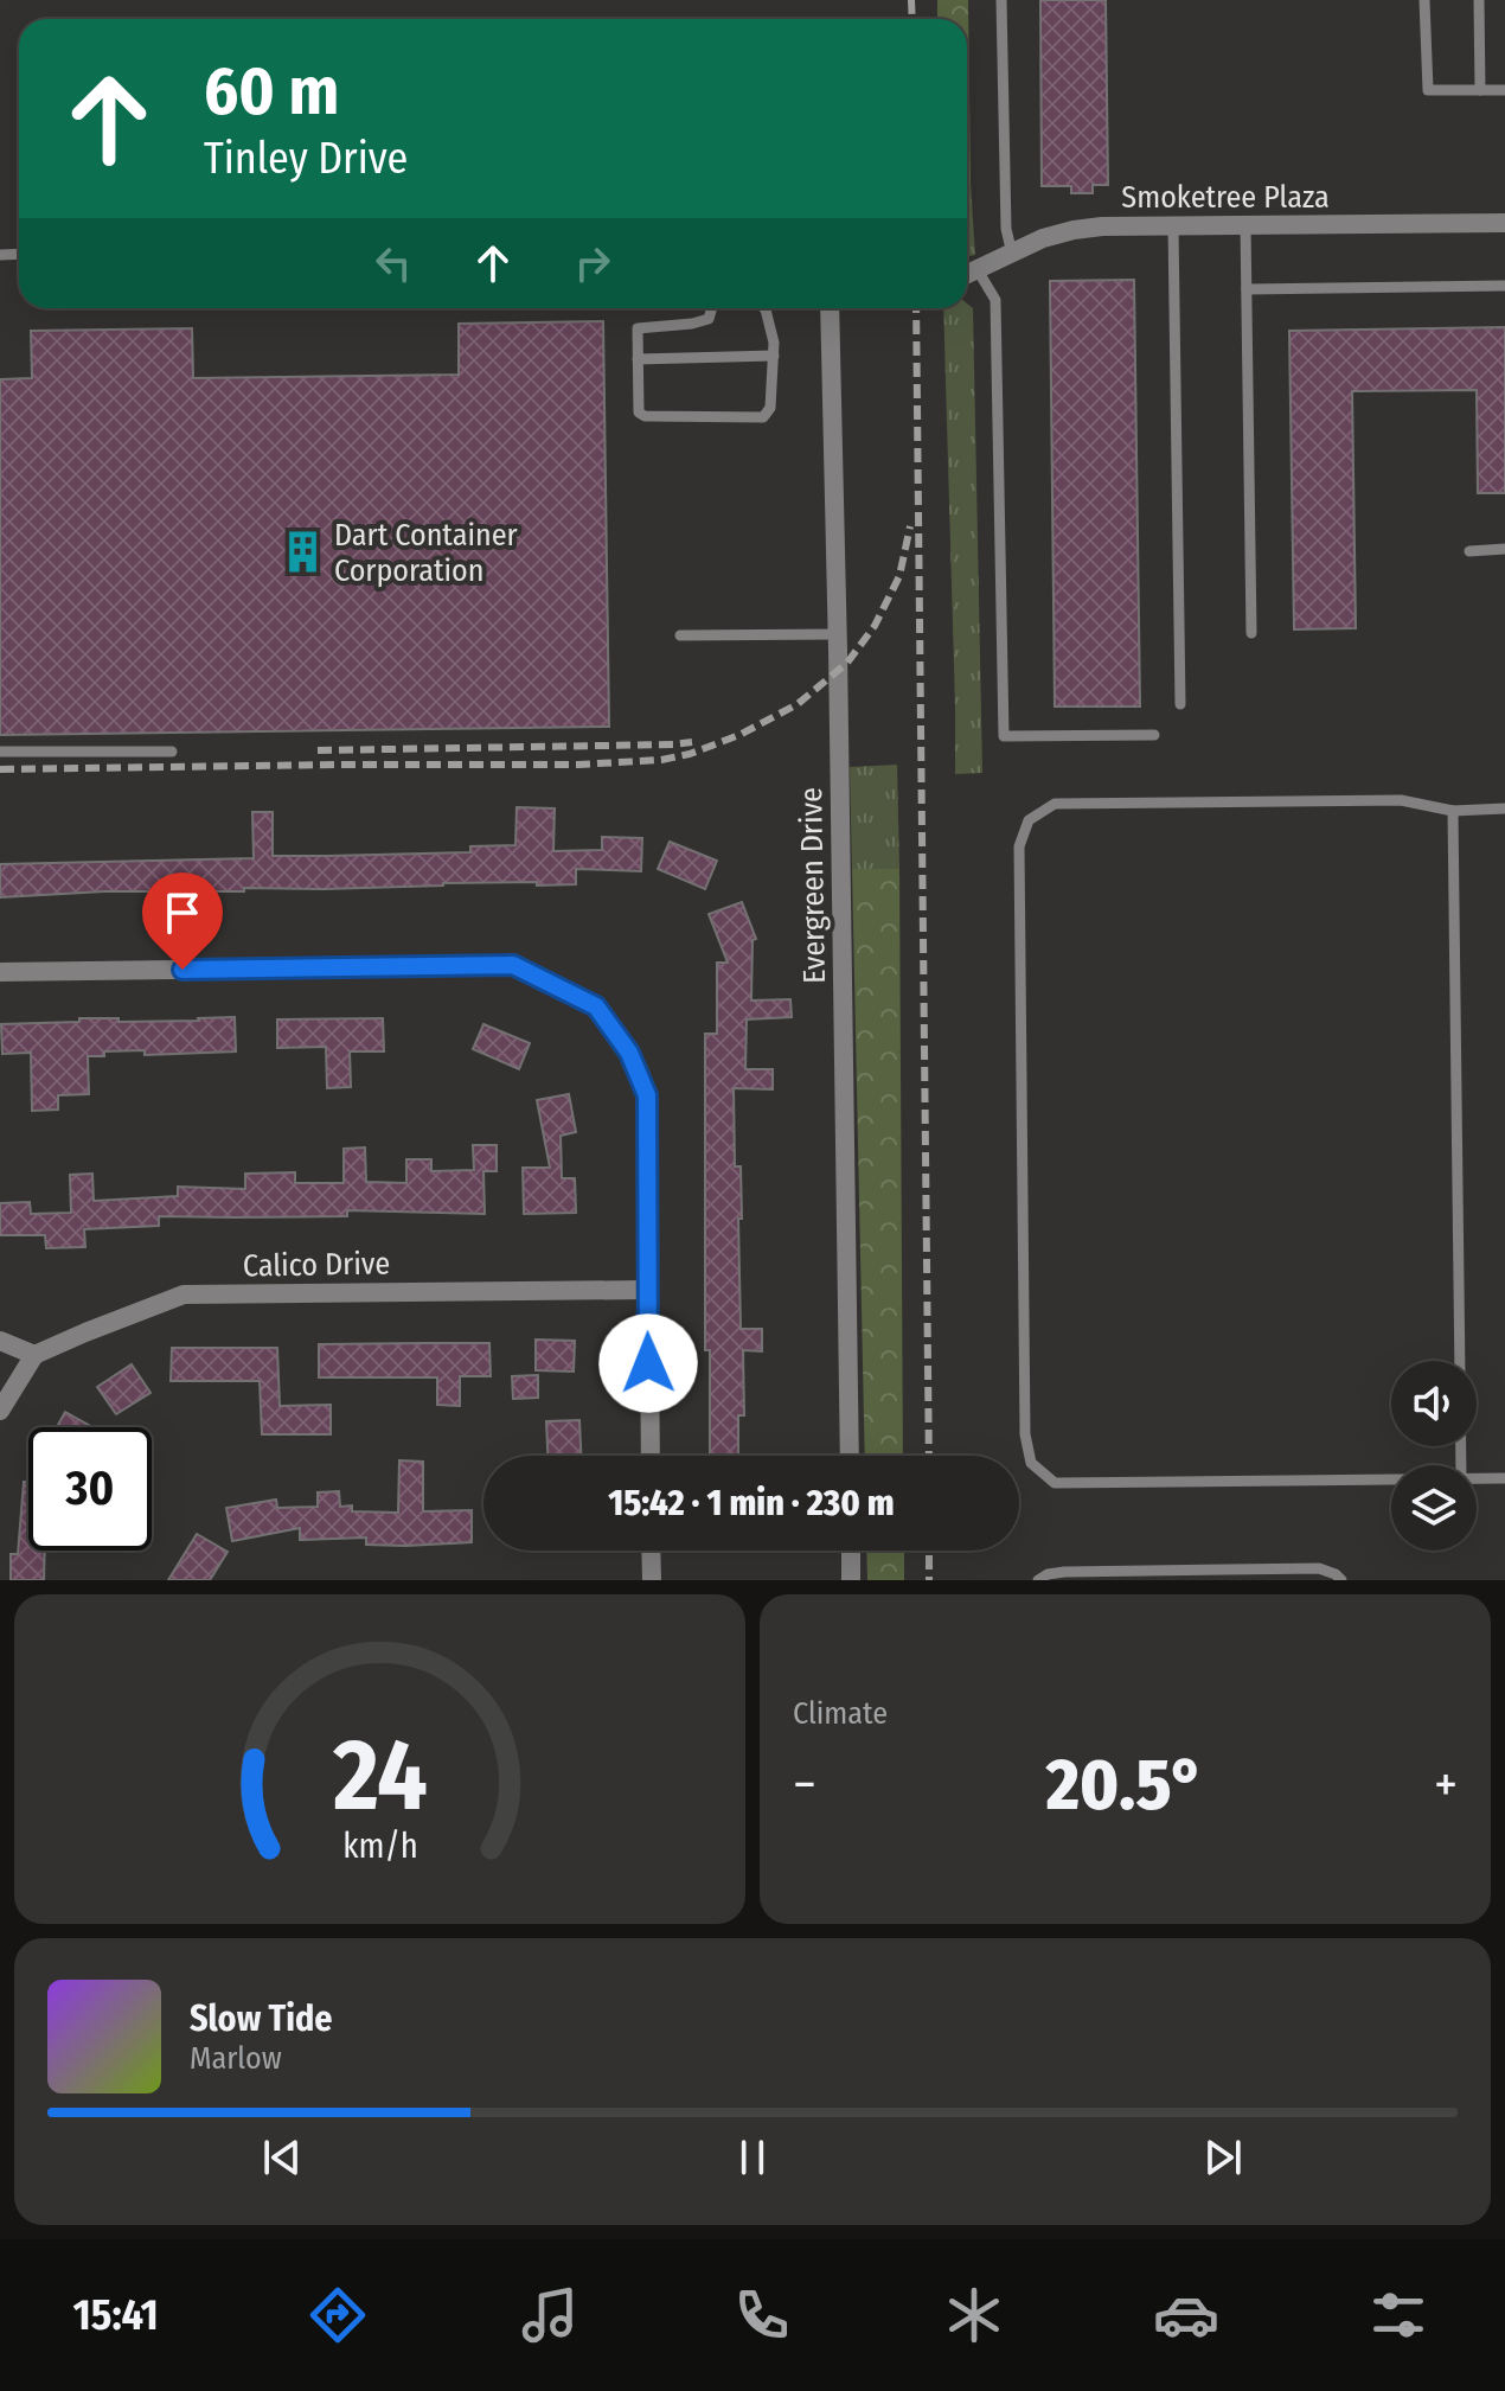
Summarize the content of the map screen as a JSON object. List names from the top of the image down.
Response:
{
  "streets": {
    "street": ["Smoketree Plaza", "Evergreen Drive", "Calico Drive"]
  },
  "places": {
    "building": ["Dart Container Corporation"]
  },
  "page": {
    "turn": ["60 m", "Tinley Drive"],
    "limit": "30",
    "trip": "15:42 · 1 min · 230 m",
    "tile": "Climate",
    "heat": ["−", "20.5°", "+"],
    "song": ["Slow Tide", "Marlow"],
    "tabs": "15:41",
    "gauge": ["24", "km/h"]
  }
}
